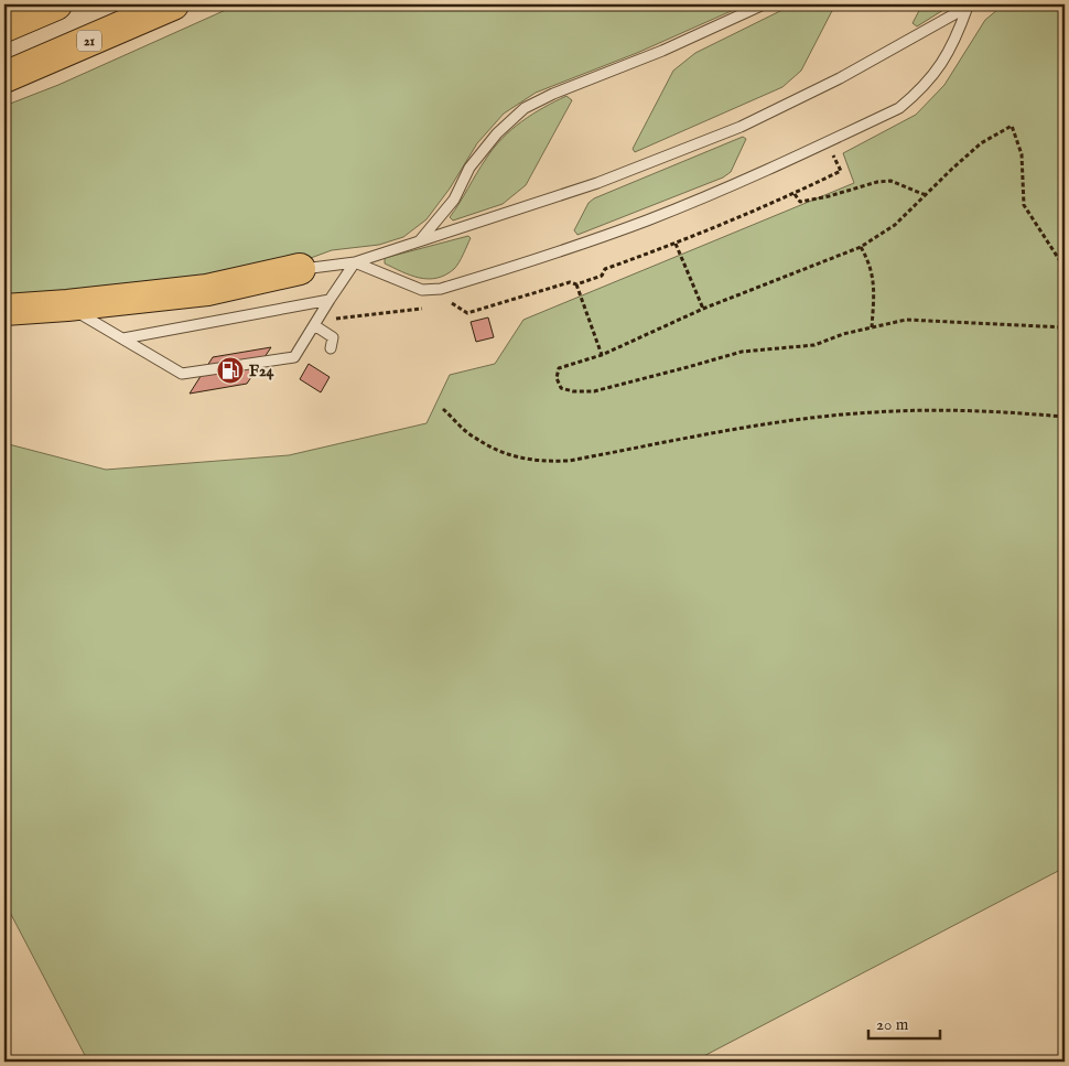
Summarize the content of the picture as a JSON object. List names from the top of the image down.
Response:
{
  "streets": {
    "highway": ["21"]
  },
  "places": {
    "fuel station": ["F24"]
  },
  "scale_bar": "20 m"
}
